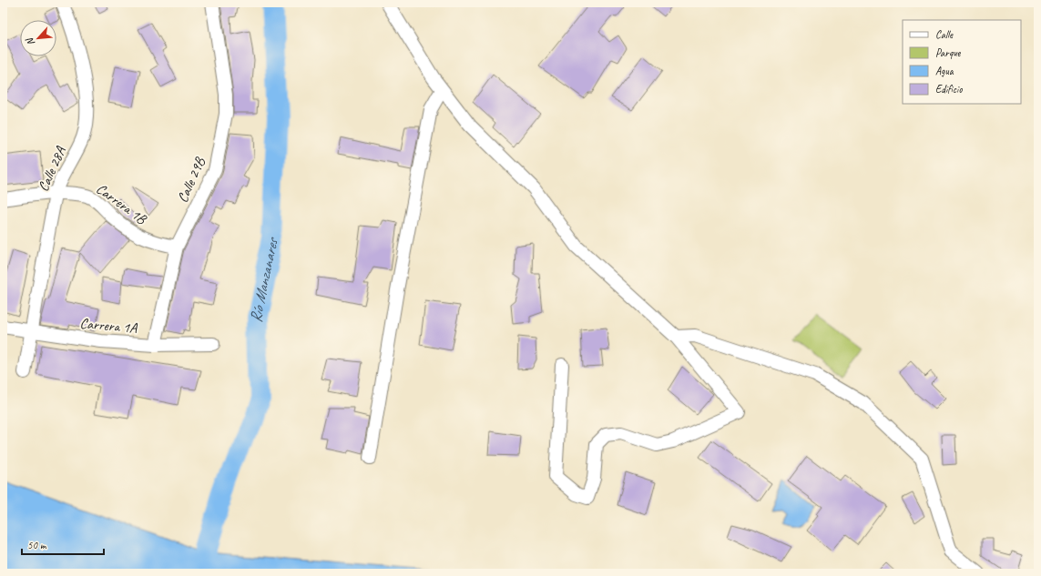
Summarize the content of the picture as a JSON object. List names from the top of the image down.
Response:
{
  "streets": {
    "street": [
      "Calle 28A",
      "Calle 29B",
      "Carrera 1B",
      "Carrera 1A"
    ]
  },
  "crossings": [
    ["Calle 28A", "Carrera 1B"],
    ["Calle 28A", "Carrera 1A"],
    ["Calle 29B", "Carrera 1B"],
    ["Calle 29B", "Carrera 1A"]
  ],
  "water": ["Río Manzanares"],
  "legend": [
    "Calle",
    "Parque",
    "Agua",
    "Edificio"
  ],
  "scale_bar": "50 m",
  "north": "bottom left"
}
